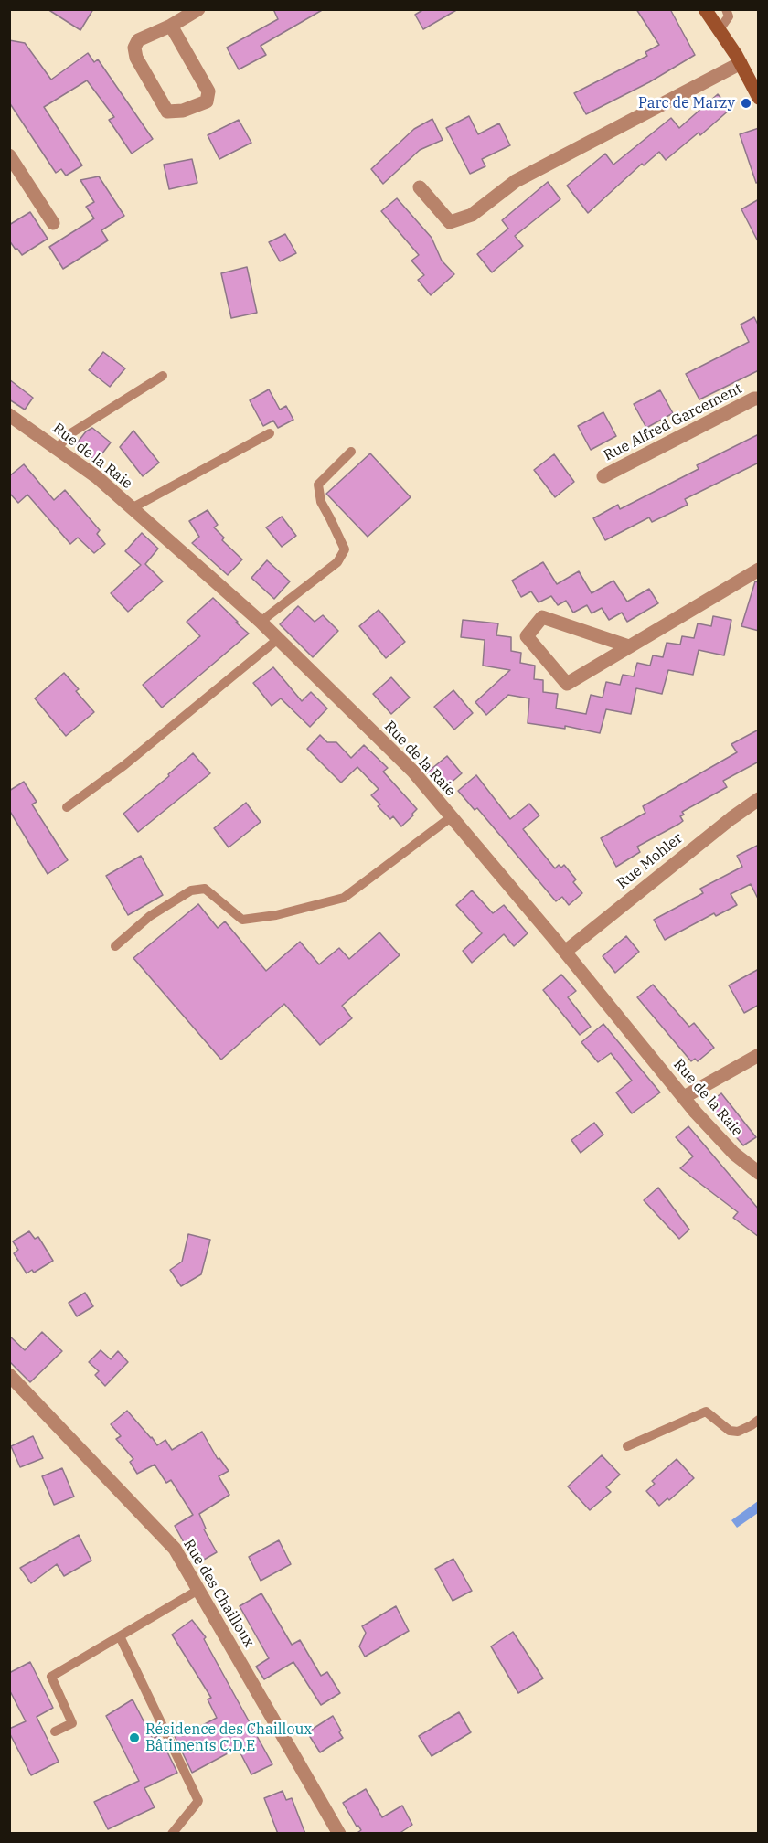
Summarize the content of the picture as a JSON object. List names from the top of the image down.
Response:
{
  "streets": {
    "street": [
      "Rue Alfred Garcement",
      "Rue de la Raie",
      "Rue Mohler",
      "Rue des Chailloux"
    ]
  },
  "crossings": [
    ["Rue de la Raie", "Rue Mohler"]
  ],
  "places": ["Parc de Marzy", "Résidence des Chailloux Bâtiments C,D,E"]
}
